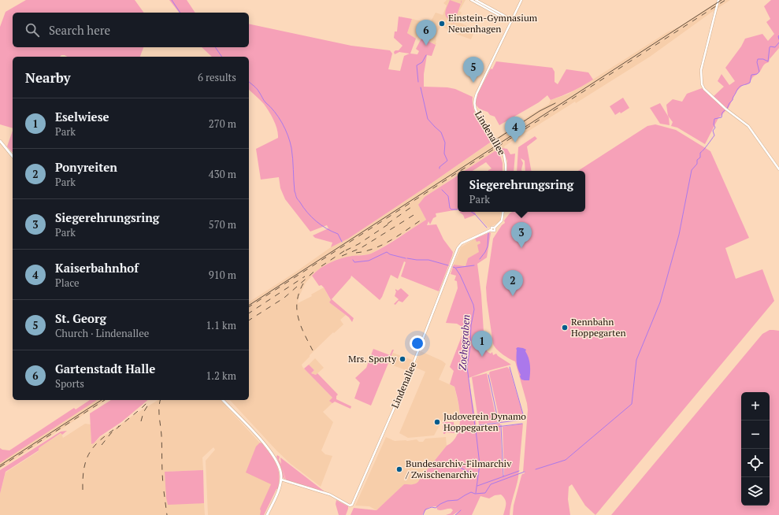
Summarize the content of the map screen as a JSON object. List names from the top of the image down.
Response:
{
  "streets": {
    "street": ["Lindenallee"]
  },
  "water": ["Zochegraben"],
  "places": [
    "Einstein-Gymnasium Neuenhagen",
    "Rennbahn Hoppegarten",
    "Mrs. Sporty",
    "Judoverein Dynamo Hoppegarten",
    "Bundesarchiv-Filmarchiv / Zwischenarchiv"
  ],
  "page": {
    "search": "Search here",
    "pins": [
      "6",
      "5",
      "4",
      "3",
      "2",
      "1"
    ],
    "heading": ["Nearby", "6 results"],
    "list": [
      {
        "mark": "1",
        "name": "Eselwiese",
        "note": "Park",
        "value": "270 m"
      },
      {
        "mark": "2",
        "name": "Ponyreiten",
        "note": "Park",
        "value": "430 m"
      },
      {
        "mark": "3",
        "name": "Siegerehrungsring",
        "note": "Park",
        "value": "570 m"
      },
      {
        "mark": "4",
        "name": "Kaiserbahnhof",
        "note": "Place",
        "value": "910 m"
      },
      {
        "mark": "5",
        "name": "St. Georg",
        "note": "Church · Lindenallee",
        "value": "1.1 km"
      },
      {
        "mark": "6",
        "name": "Gartenstadt Halle",
        "note": "Sports",
        "value": "1.2 km"
      }
    ],
    "popup": ["Siegerehrungsring", "Park"],
    "map_buttons": ["+", "−"]
  }
}
